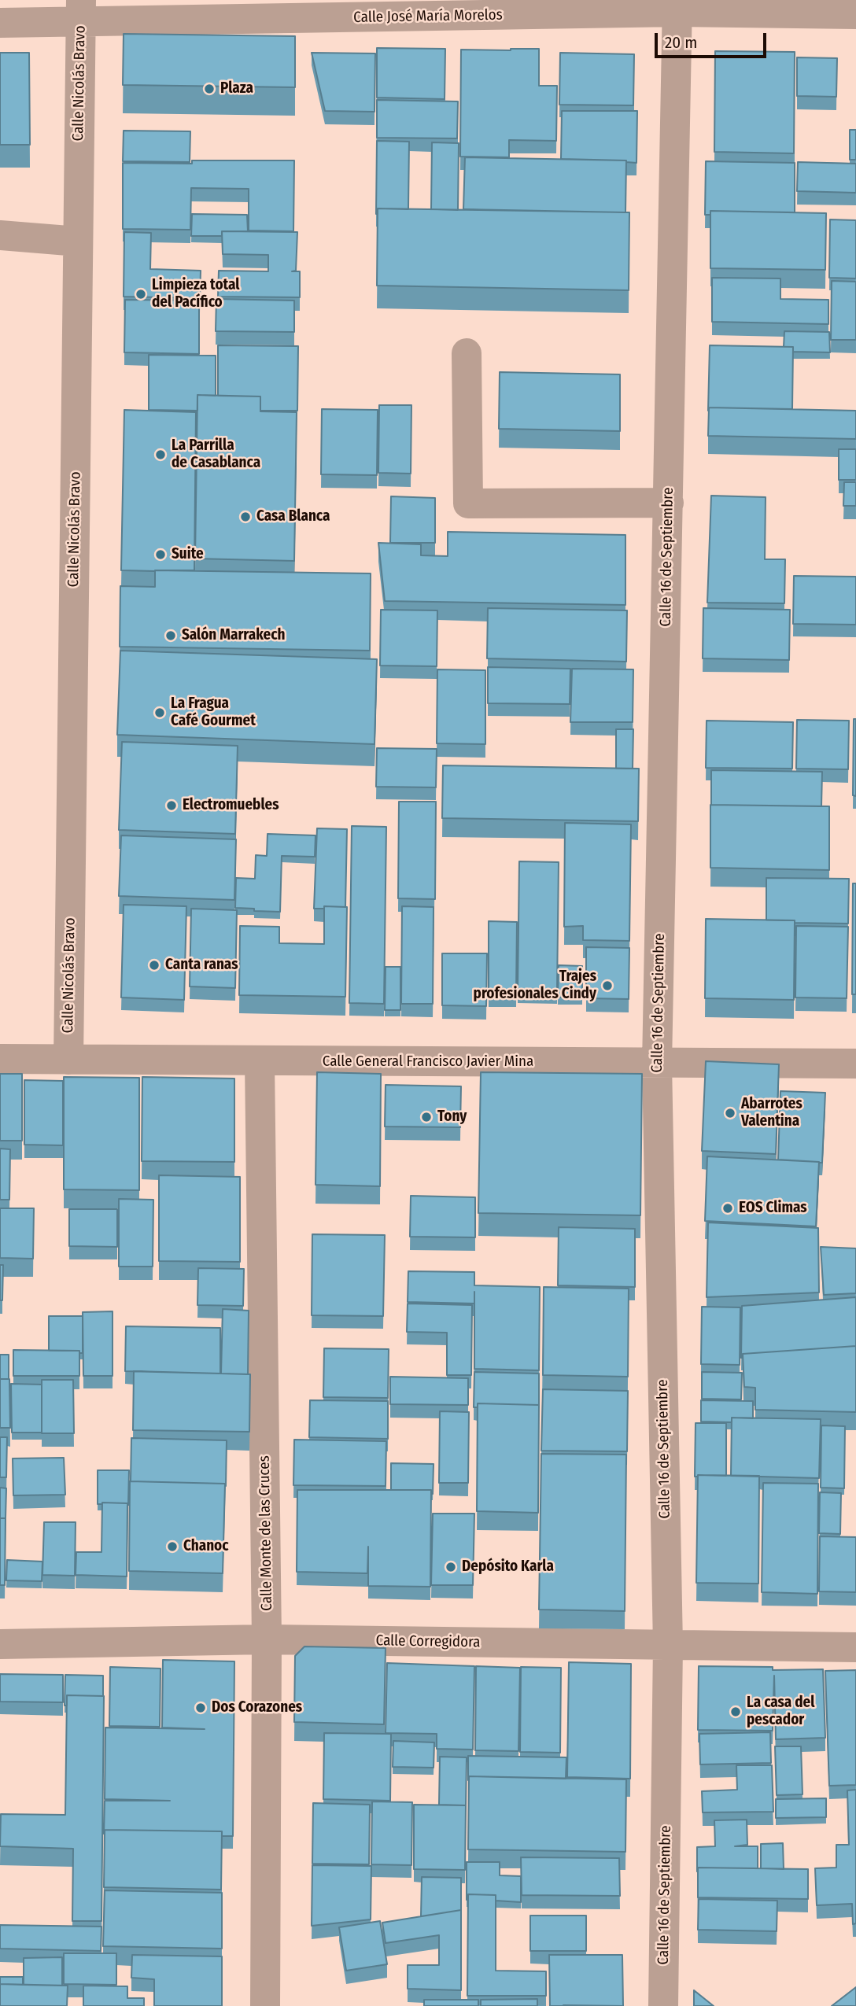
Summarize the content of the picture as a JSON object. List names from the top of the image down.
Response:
{
  "streets": {
    "street": [
      "Calle José María Morelos",
      "Calle Nicolás Bravo",
      "Calle 16 de Septiembre",
      "Calle General Francisco Javier Mina",
      "Calle Monte de las Cruces",
      "Calle Corregidora"
    ]
  },
  "crossings": [
    ["Calle José María Morelos", "Calle Nicolás Bravo"],
    ["Calle José María Morelos", "Calle 16 de Septiembre"],
    ["Calle Nicolás Bravo", "Calle General Francisco Javier Mina"],
    ["Calle 16 de Septiembre", "Calle General Francisco Javier Mina"],
    ["Calle 16 de Septiembre", "Calle Corregidora"],
    ["Calle General Francisco Javier Mina", "Calle Monte de las Cruces"],
    ["Calle Monte de las Cruces", "Calle Corregidora"]
  ],
  "places": [
    "Plaza",
    "Limpieza total del Pacífico",
    "La Parrilla de Casablanca",
    "Casa Blanca",
    "Suite",
    "Salón Marrakech",
    "La Fragua Café Gourmet",
    "Electromuebles",
    "Canta ranas",
    "Trajes profesionales Cindy",
    "Abarrotes Valentina",
    "Tony",
    "EOS Climas",
    "Chanoc",
    "Depósito Karla",
    "Dos Corazones",
    "La casa del pescador"
  ],
  "scale_bar": "20 m"
}
